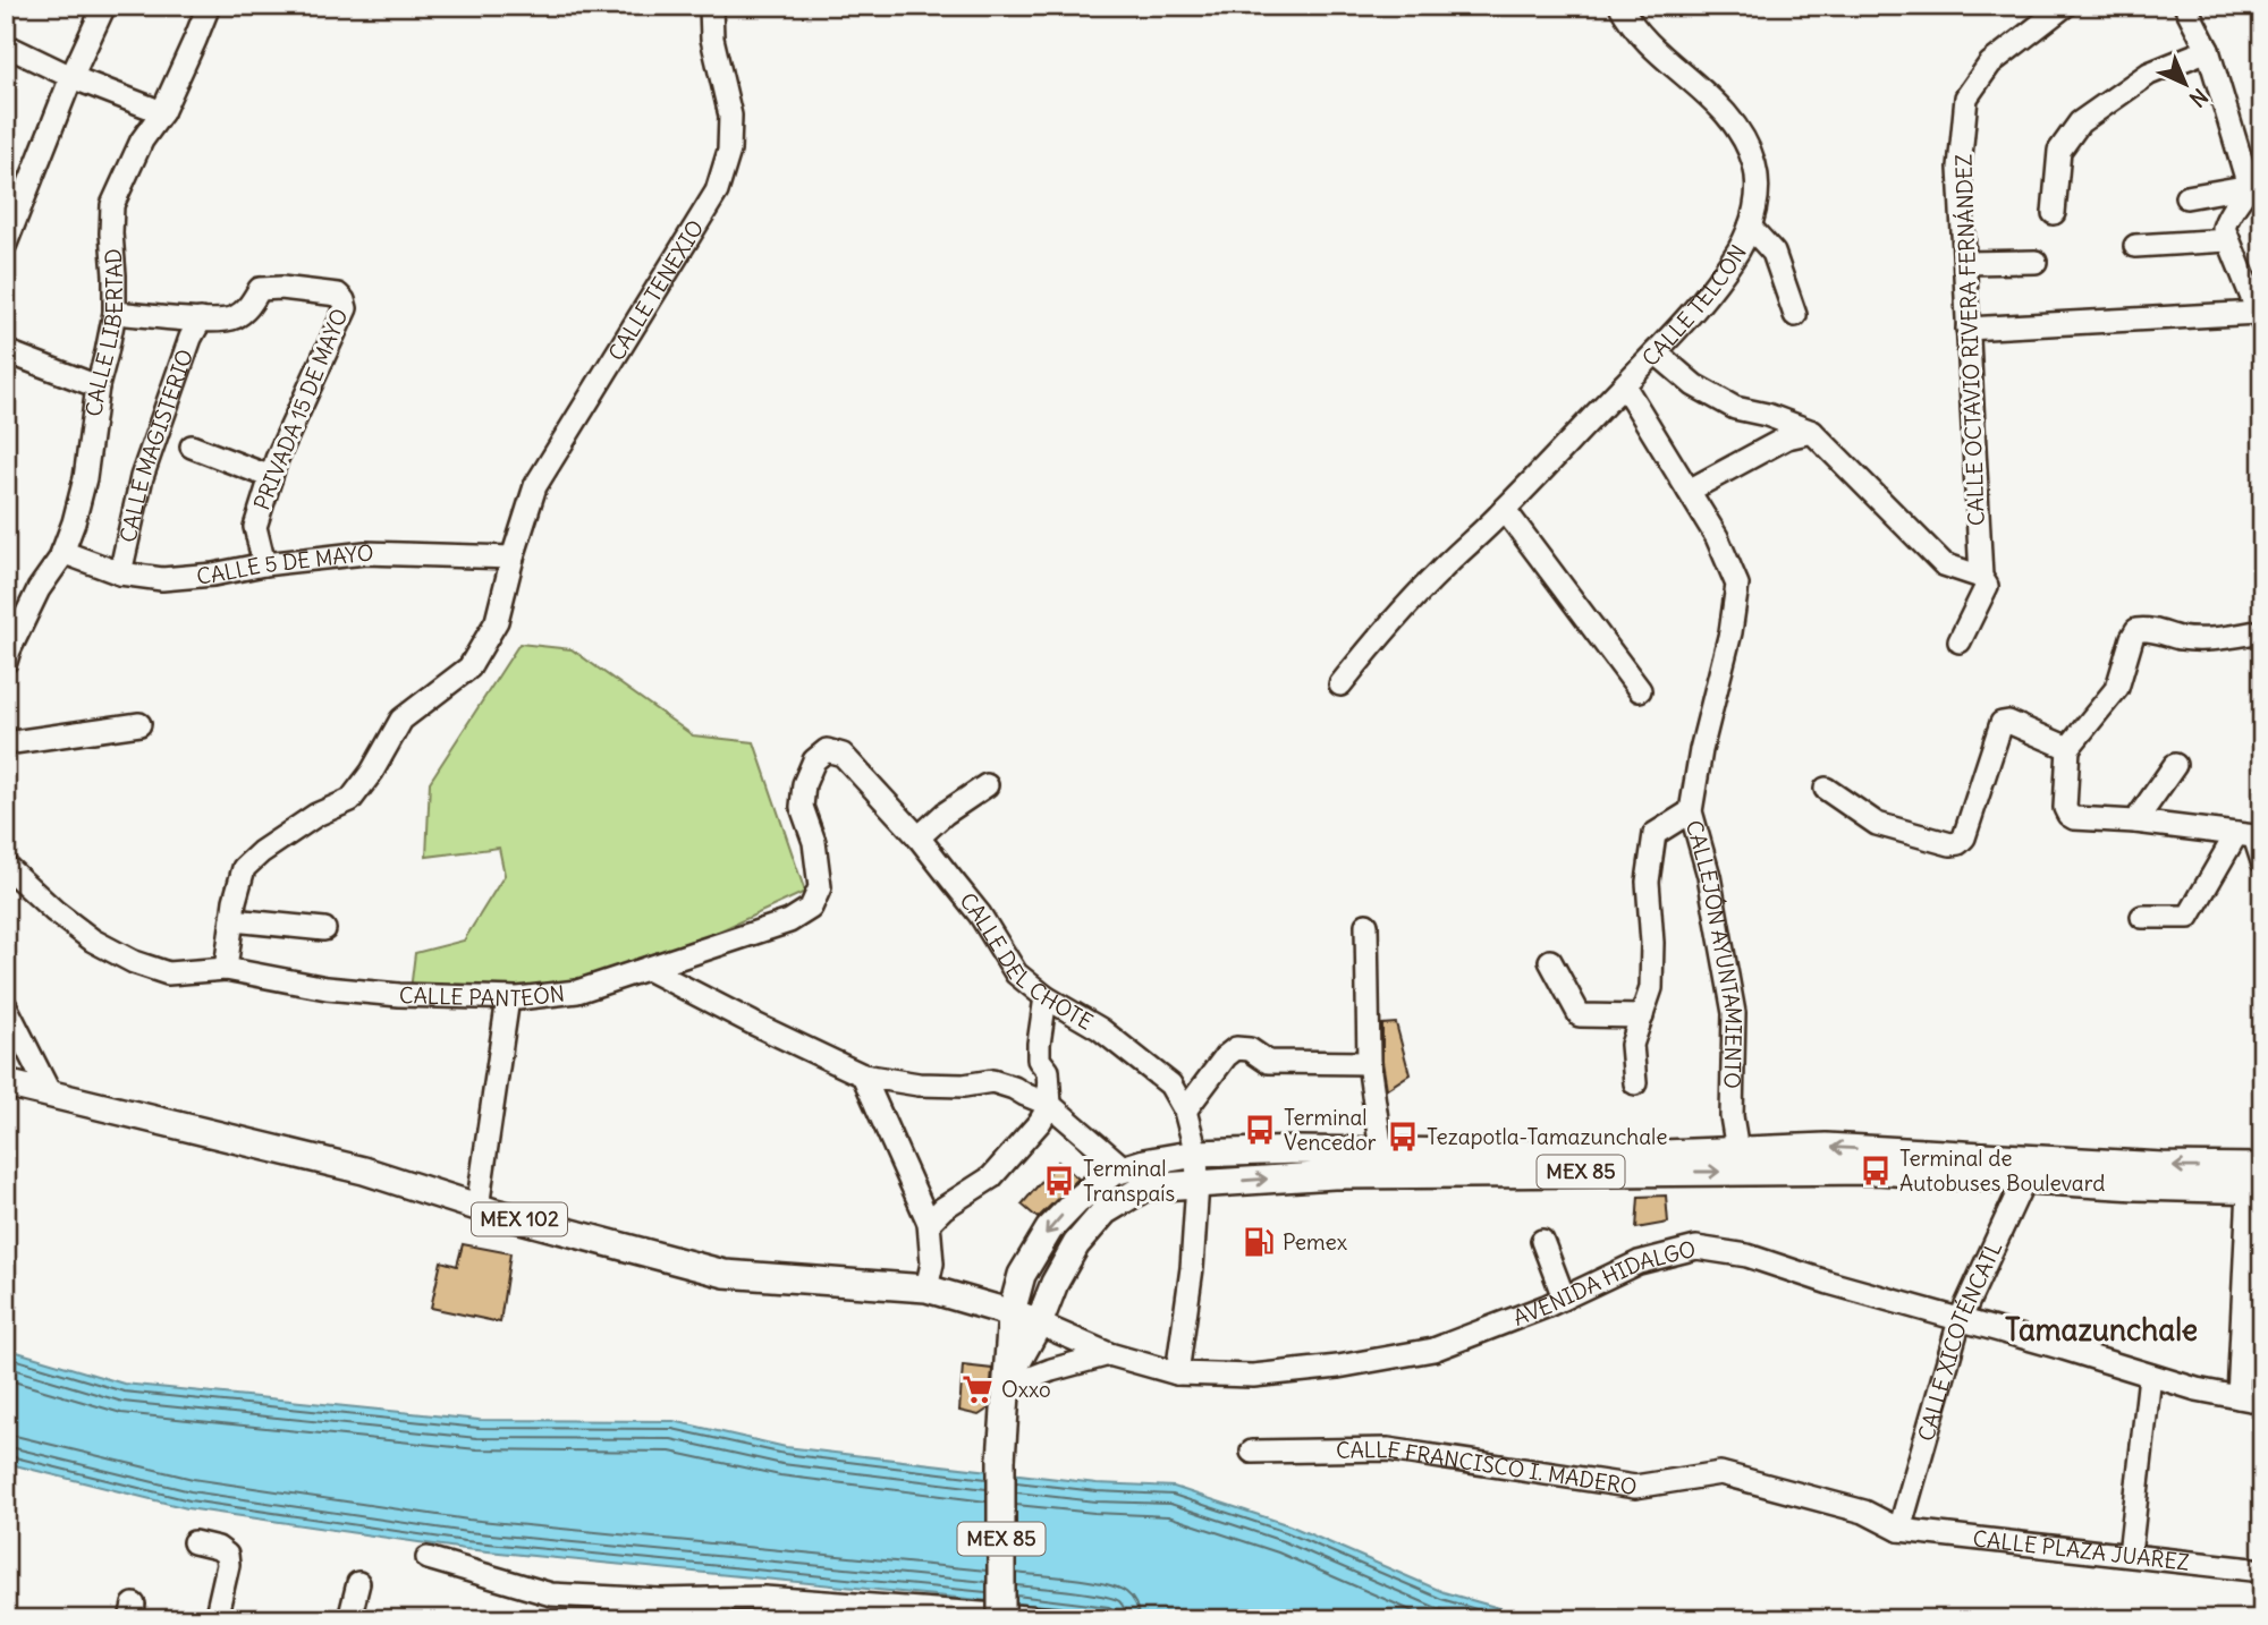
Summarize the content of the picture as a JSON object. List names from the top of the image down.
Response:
{
  "streets": {
    "main road": ["MEX 85", "MEX 102"],
    "street": [
      "CALLE TENEXIO",
      "CALLE TELCON",
      "CALLE LIBERTAD",
      "CALLE OCTAVIO RIVERA FERNÁNDEZ",
      "PRIVADA 15 DE MAYO",
      "CALLE MAGISTERIO",
      "CALLE 5 DE MAYO",
      "CALLEJÓN AYUNTAMIENTO",
      "CALLE DEL CHOTE",
      "CALLE PANTEÓN",
      "AVENIDA HIDALGO",
      "CALLE XICOTÉNCATL",
      "CALLE FRANCISCO I. MADERO",
      "CALLE PLAZA JUÁREZ"
    ]
  },
  "crossings": [
    ["CALLE TENEXIO", "CALLE 5 DE MAYO"],
    ["CALLE TENEXIO", "CALLE PANTEÓN"],
    ["CALLE TELCON", "CALLEJÓN AYUNTAMIENTO"],
    ["CALLE LIBERTAD", "CALLE 5 DE MAYO"],
    ["PRIVADA 15 DE MAYO", "CALLE MAGISTERIO"],
    ["PRIVADA 15 DE MAYO", "CALLE 5 DE MAYO"],
    ["CALLE MAGISTERIO", "CALLE 5 DE MAYO"],
    ["CALLEJÓN AYUNTAMIENTO", "MEX 85"],
    ["CALLE DEL CHOTE", "CALLE PANTEÓN"],
    ["CALLE DEL CHOTE", "MEX 85"],
    ["CALLE DEL CHOTE", "AVENIDA HIDALGO"],
    ["MEX 85", "MEX 102"],
    ["MEX 85", "AVENIDA HIDALGO"],
    ["MEX 85", "CALLE XICOTÉNCATL"],
    ["MEX 102", "AVENIDA HIDALGO"],
    ["AVENIDA HIDALGO", "CALLE XICOTÉNCATL"],
    ["CALLE XICOTÉNCATL", "CALLE PLAZA JUÁREZ"],
    ["CALLE FRANCISCO I. MADERO", "CALLE PLAZA JUÁREZ"]
  ],
  "districts": ["Tamazunchale"],
  "places": {
    "bus stop": [
      "Terminal Vencedor",
      "Tezapotla-Tamazunchale",
      "Terminal de Autobuses Boulevard",
      "Terminal Transpaís"
    ],
    "fuel station": ["Pemex"],
    "supermarket": ["Oxxo"]
  },
  "north": "bottom right"
}
